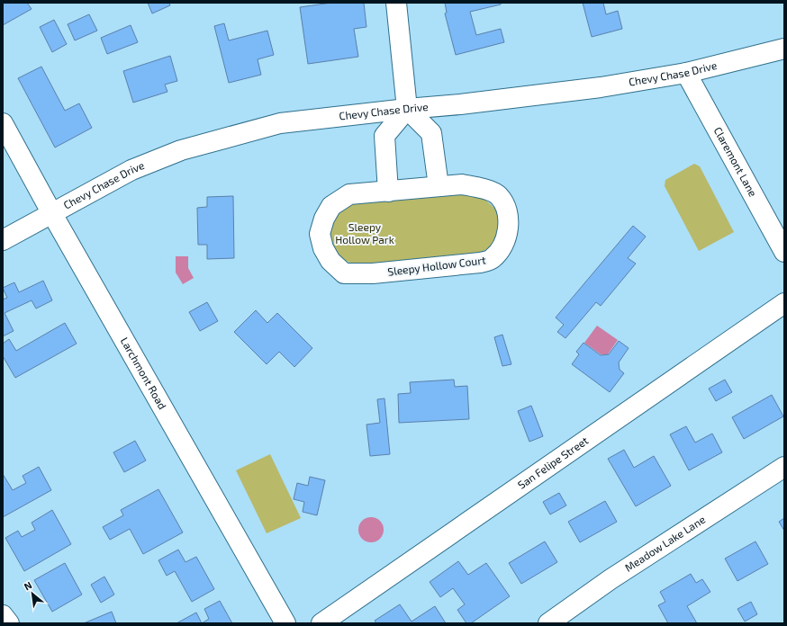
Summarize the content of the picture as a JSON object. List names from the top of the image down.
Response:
{
  "streets": {
    "street": [
      "Chevy Chase Drive",
      "Claremont Lane",
      "Sleepy Hollow Court",
      "Larchmont Road",
      "San Felipe Street",
      "Meadow Lake Lane"
    ]
  },
  "crossings": [
    ["Chevy Chase Drive", "Claremont Lane"],
    ["Chevy Chase Drive", "Larchmont Road"]
  ],
  "parks": ["Sleepy Hollow Park"],
  "north": "top left"
}
